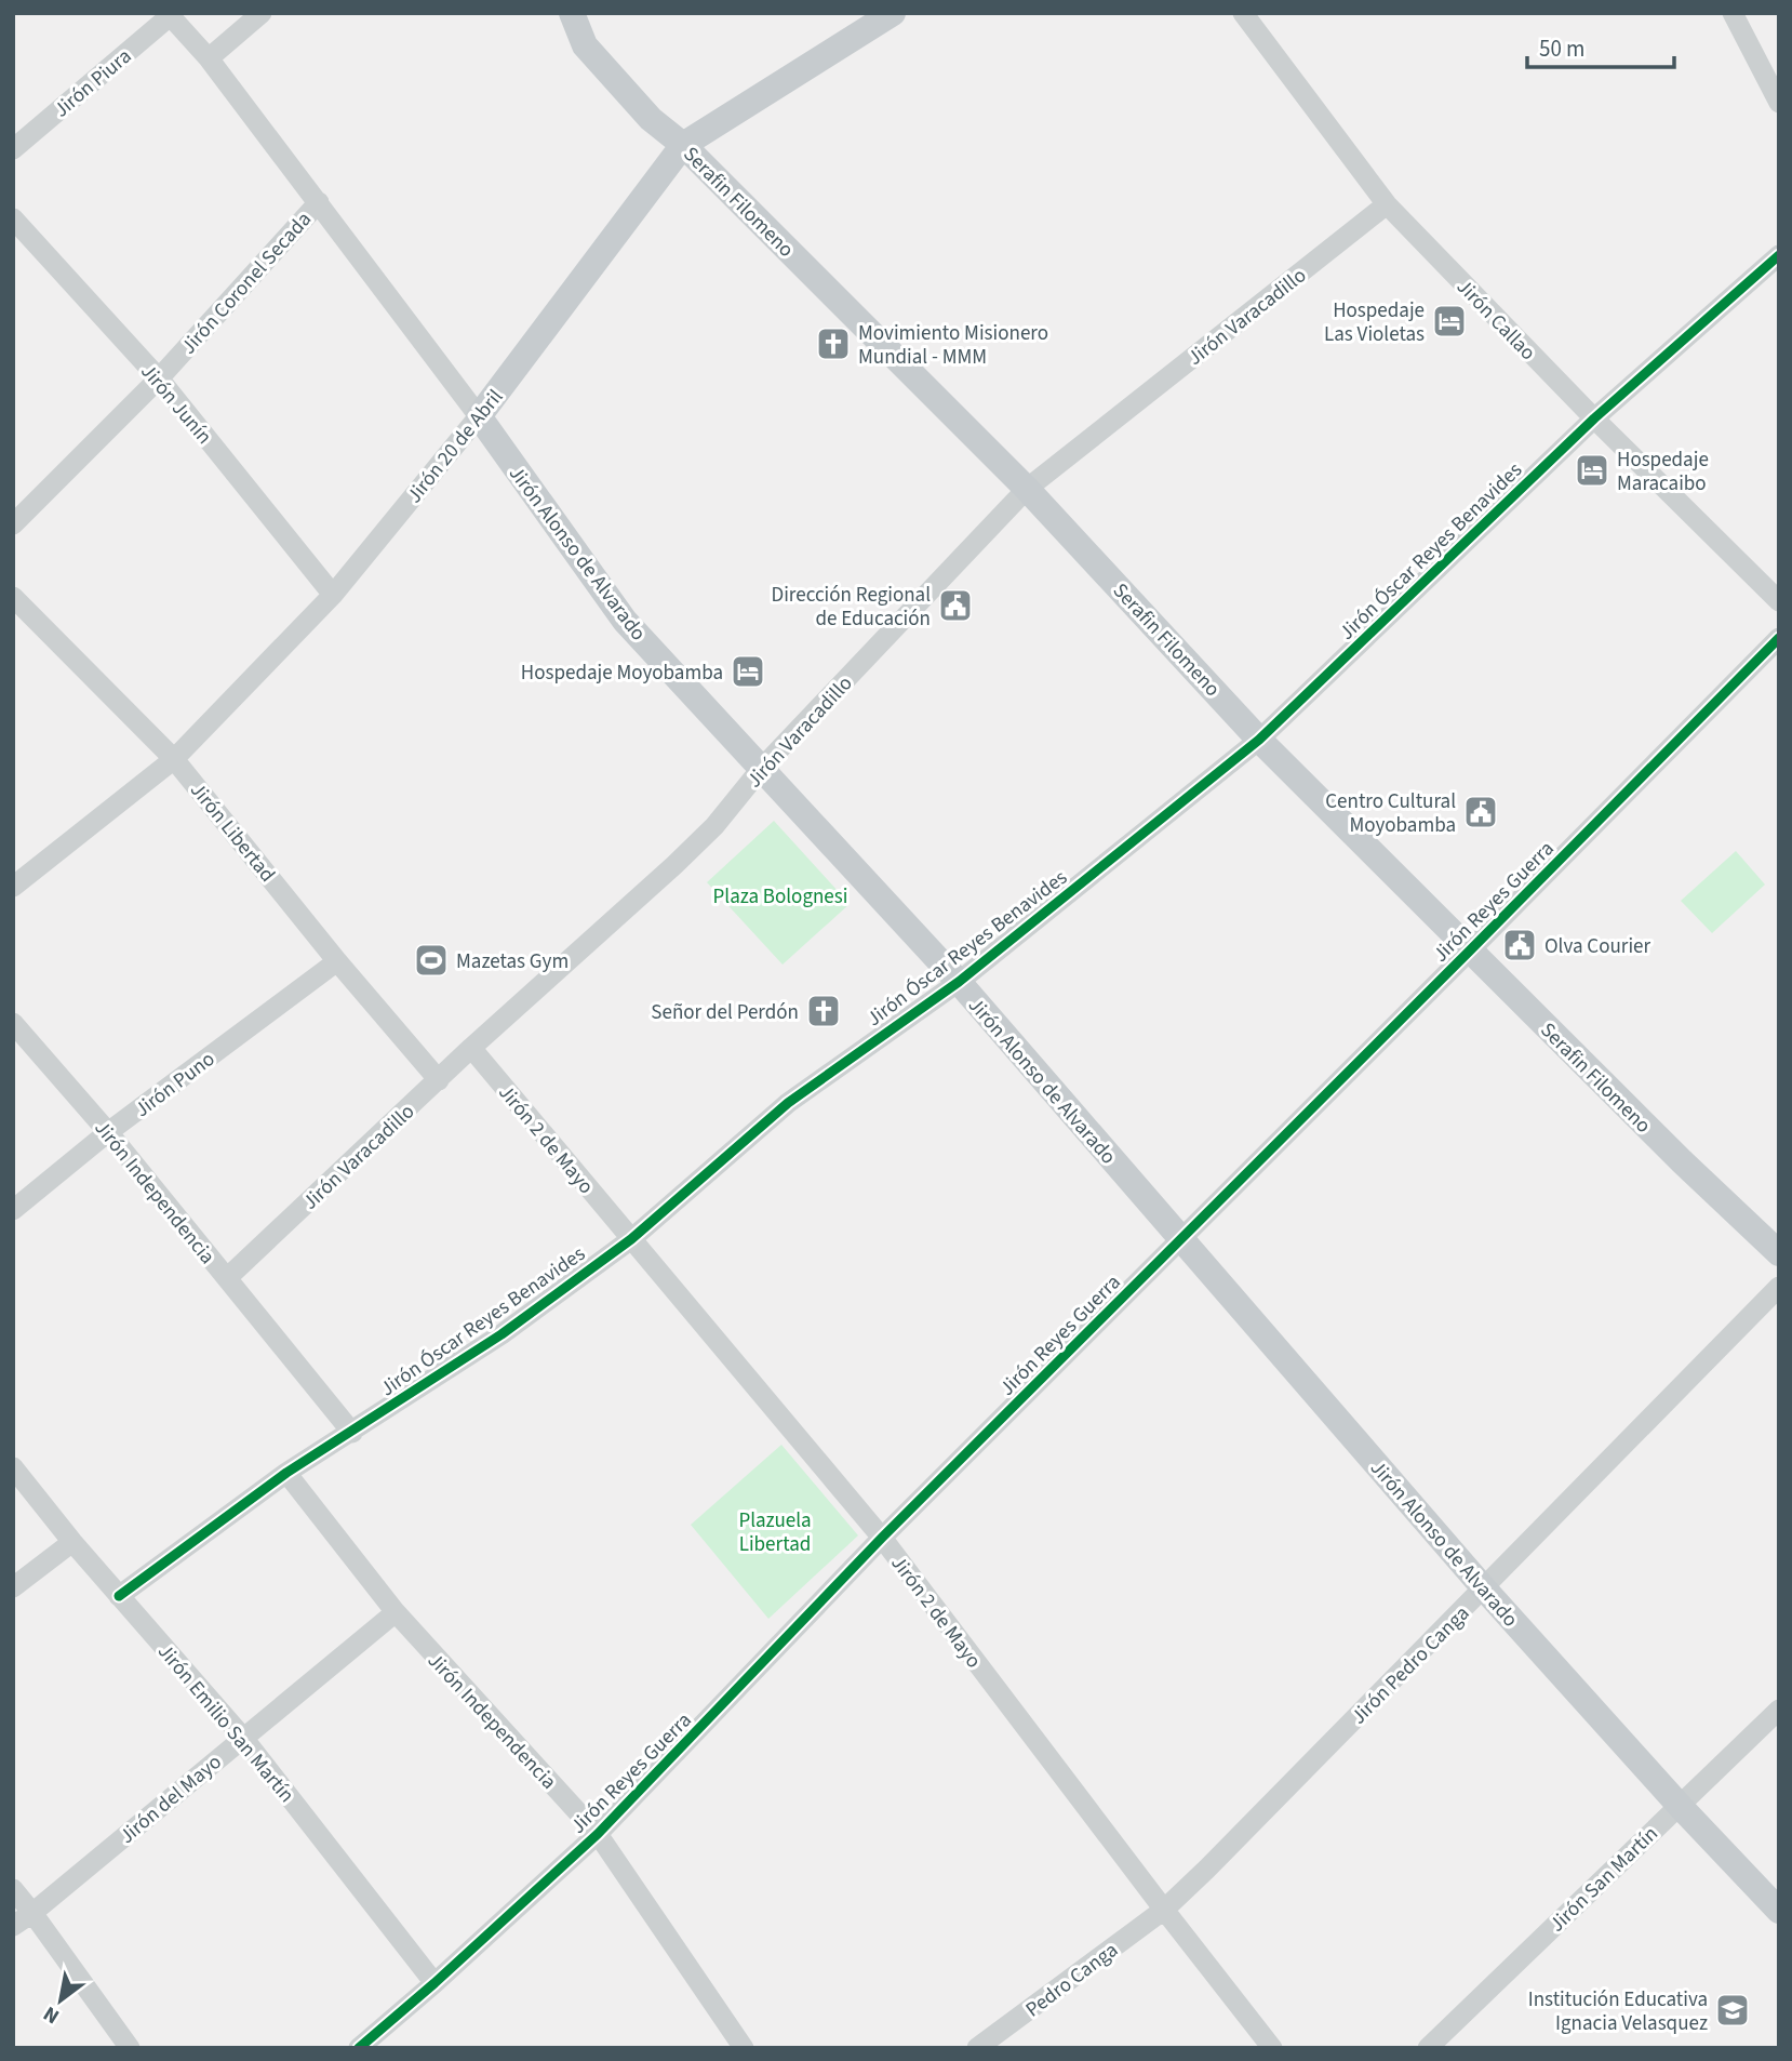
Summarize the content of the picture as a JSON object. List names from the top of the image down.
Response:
{
  "streets": {
    "main road": ["Serafin Filomeno", "Jirón 20 de Abril", "Jirón Alonso de Alvarado"],
    "street": [
      "Jirón Piura",
      "Jirón Coronel Secada",
      "Jirón Varacadillo",
      "Jirón Callao",
      "Jirón Junín",
      "Jirón Óscar Reyes Benavides",
      "Jirón Libertad",
      "Jirón Reyes Guerra",
      "Jirón Puno",
      "Jirón 2 de Mayo",
      "Jirón Independencia",
      "Jirón Pedro Canga",
      "Jirón Emilio San Martín",
      "Jirón del Mayo",
      "Jirón San Martín",
      "Pedro Canga"
    ]
  },
  "crossings": [
    ["Jirón Piura", "Jirón Alonso de Alvarado"],
    ["Serafin Filomeno", "Jirón Varacadillo"],
    ["Serafin Filomeno", "Jirón 20 de Abril"],
    ["Serafin Filomeno", "Jirón Óscar Reyes Benavides"],
    ["Serafin Filomeno", "Jirón Reyes Guerra"],
    ["Jirón Coronel Secada", "Jirón Junín"],
    ["Jirón Coronel Secada", "Jirón Alonso de Alvarado"],
    ["Jirón Varacadillo", "Jirón Callao"],
    ["Jirón Varacadillo", "Jirón Alonso de Alvarado"],
    ["Jirón Varacadillo", "Jirón Libertad"],
    ["Jirón Varacadillo", "Jirón 2 de Mayo"],
    ["Jirón Varacadillo", "Jirón Independencia"],
    ["Jirón Callao", "Jirón Óscar Reyes Benavides"],
    ["Jirón Junín", "Jirón 20 de Abril"],
    ["Jirón 20 de Abril", "Jirón Alonso de Alvarado"],
    ["Jirón 20 de Abril", "Jirón Libertad"],
    ["Jirón Óscar Reyes Benavides", "Jirón Alonso de Alvarado"],
    ["Jirón Óscar Reyes Benavides", "Jirón 2 de Mayo"],
    ["Jirón Óscar Reyes Benavides", "Jirón Independencia"],
    ["Jirón Óscar Reyes Benavides", "Jirón Emilio San Martín"],
    ["Jirón Alonso de Alvarado", "Jirón Reyes Guerra"],
    ["Jirón Alonso de Alvarado", "Jirón Pedro Canga"],
    ["Jirón Alonso de Alvarado", "Jirón San Martín"],
    ["Jirón Libertad", "Jirón Puno"],
    ["Jirón Reyes Guerra", "Jirón 2 de Mayo"],
    ["Jirón Reyes Guerra", "Jirón Independencia"],
    ["Jirón Reyes Guerra", "Jirón Emilio San Martín"],
    ["Jirón Puno", "Jirón Independencia"],
    ["Jirón 2 de Mayo", "Jirón Pedro Canga"],
    ["Jirón 2 de Mayo", "Pedro Canga"],
    ["Jirón Independencia", "Jirón del Mayo"],
    ["Jirón Pedro Canga", "Pedro Canga"],
    ["Jirón Emilio San Martín", "Jirón del Mayo"]
  ],
  "parks": ["Plaza Bolognesi", "Plazuela Libertad"],
  "places": {
    "hotel": ["Hospedaje Las Violetas", "Hospedaje Maracaibo", "Hospedaje Moyobamba"],
    "church": ["Movimiento Misionero Mundial - MMM", "Señor del Perdón"],
    "public building": ["Dirección Regional de Educación", "Centro Cultural Moyobamba", "Olva Courier"],
    "sports": ["Mazetas Gym"],
    "school or university": ["Institución Educativa Ignacia Velasquez"]
  },
  "scale_bar": "50 m",
  "north": "bottom left"
}
